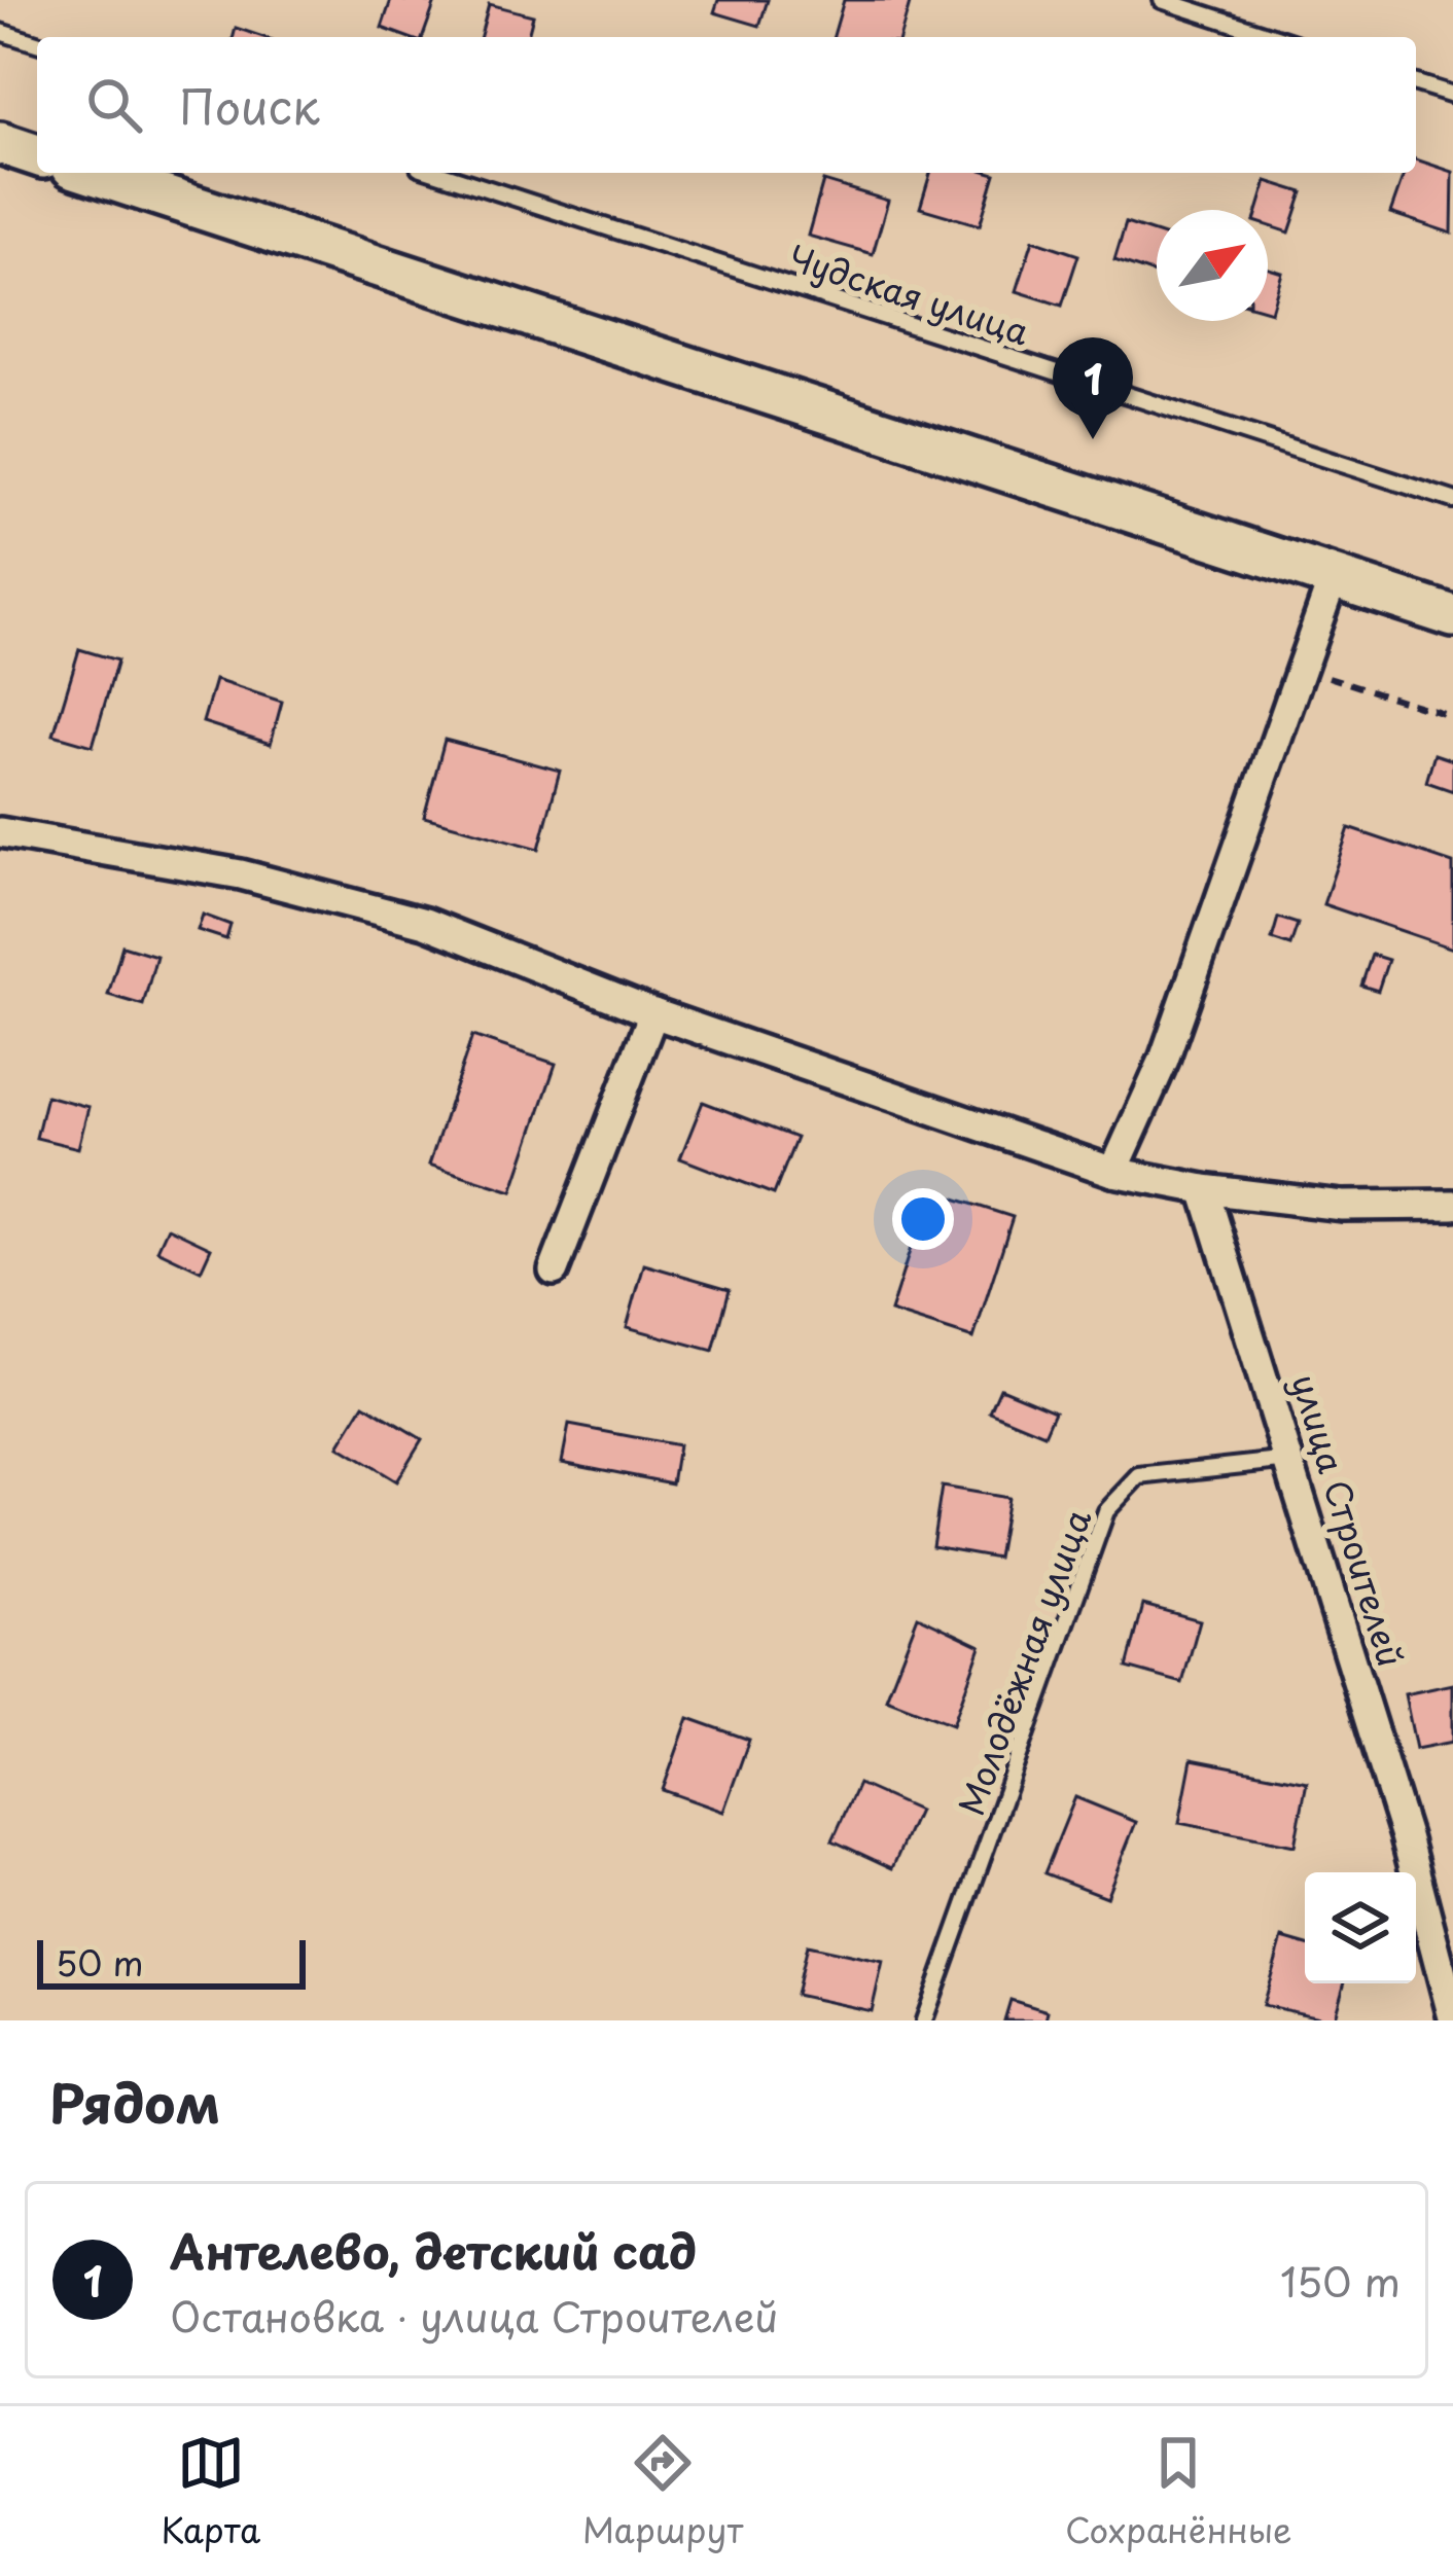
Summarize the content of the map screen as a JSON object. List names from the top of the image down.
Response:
{
  "streets": {
    "street": ["улица Строителей"],
    "lane": ["Чудская улица", "Молодёжная улица"]
  },
  "crossings": [
    ["улица Строителей", "Молодёжная улица"]
  ],
  "scale_bar": "50 m",
  "north": "top right",
  "page": {
    "search": "Поиск",
    "pins": "1",
    "scale": "50 m",
    "heading": "Рядом",
    "list": [
      {
        "mark": "1",
        "name": "Антелево, детский сад",
        "note": "Остановка · улица Строителей",
        "value": "150 m"
      }
    ],
    "nav": ["Карта", "Маршрут", "Сохранённые"]
  }
}
